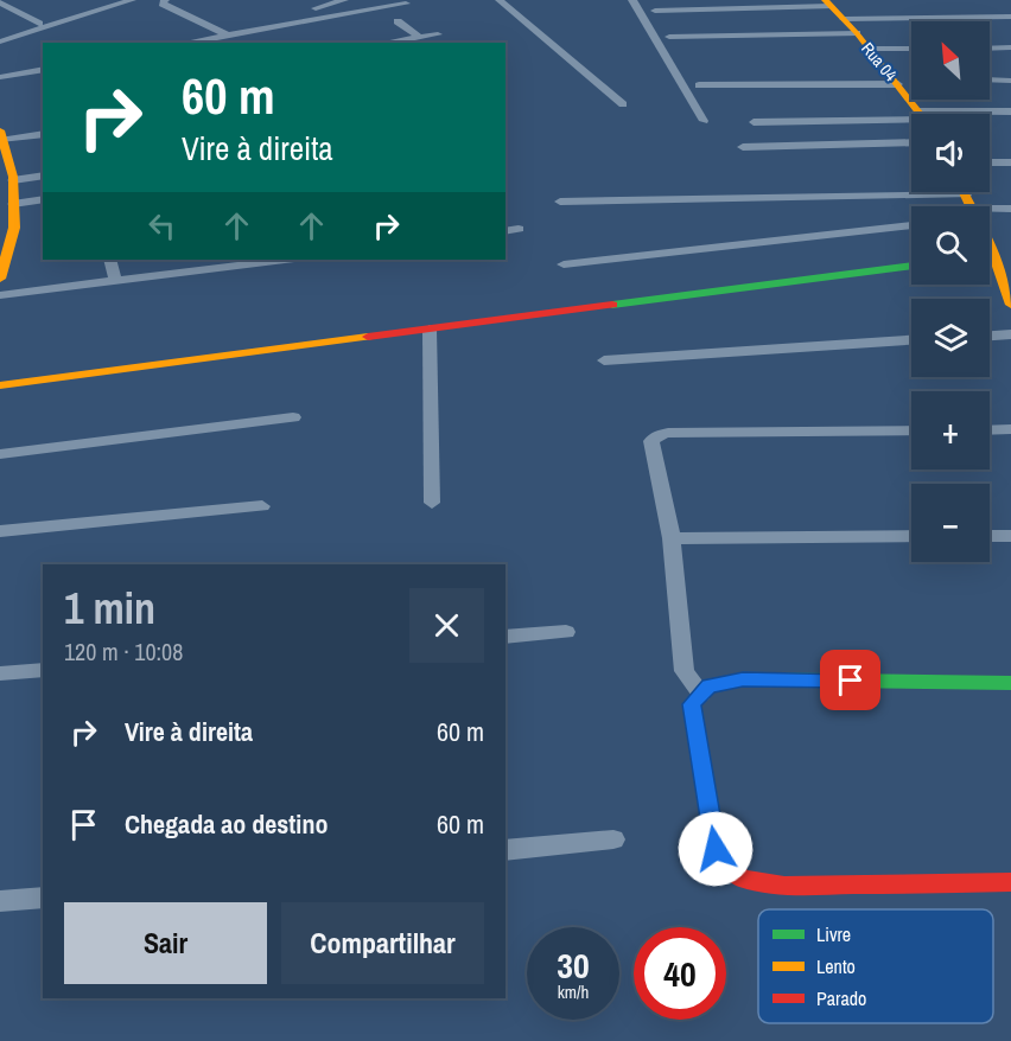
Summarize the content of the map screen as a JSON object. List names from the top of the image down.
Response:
{
  "streets": {
    "street": ["Rua 04"]
  },
  "legend": ["Livre", "Lento", "Parado"],
  "north": "top left",
  "page": {
    "map_buttons": ["+", "−"],
    "turn": ["60 m", "Vire à direita"],
    "heading": ["1 min", "120 m · 10:08"],
    "list": [
      {
        "name": "Vire à direita",
        "value": "60 m"
      },
      {
        "name": "Chegada ao destino",
        "value": "60 m"
      }
    ],
    "buttons": ["Sair", "Compartilhar"],
    "speed": "30 km/h",
    "limit": "40"
  }
}
